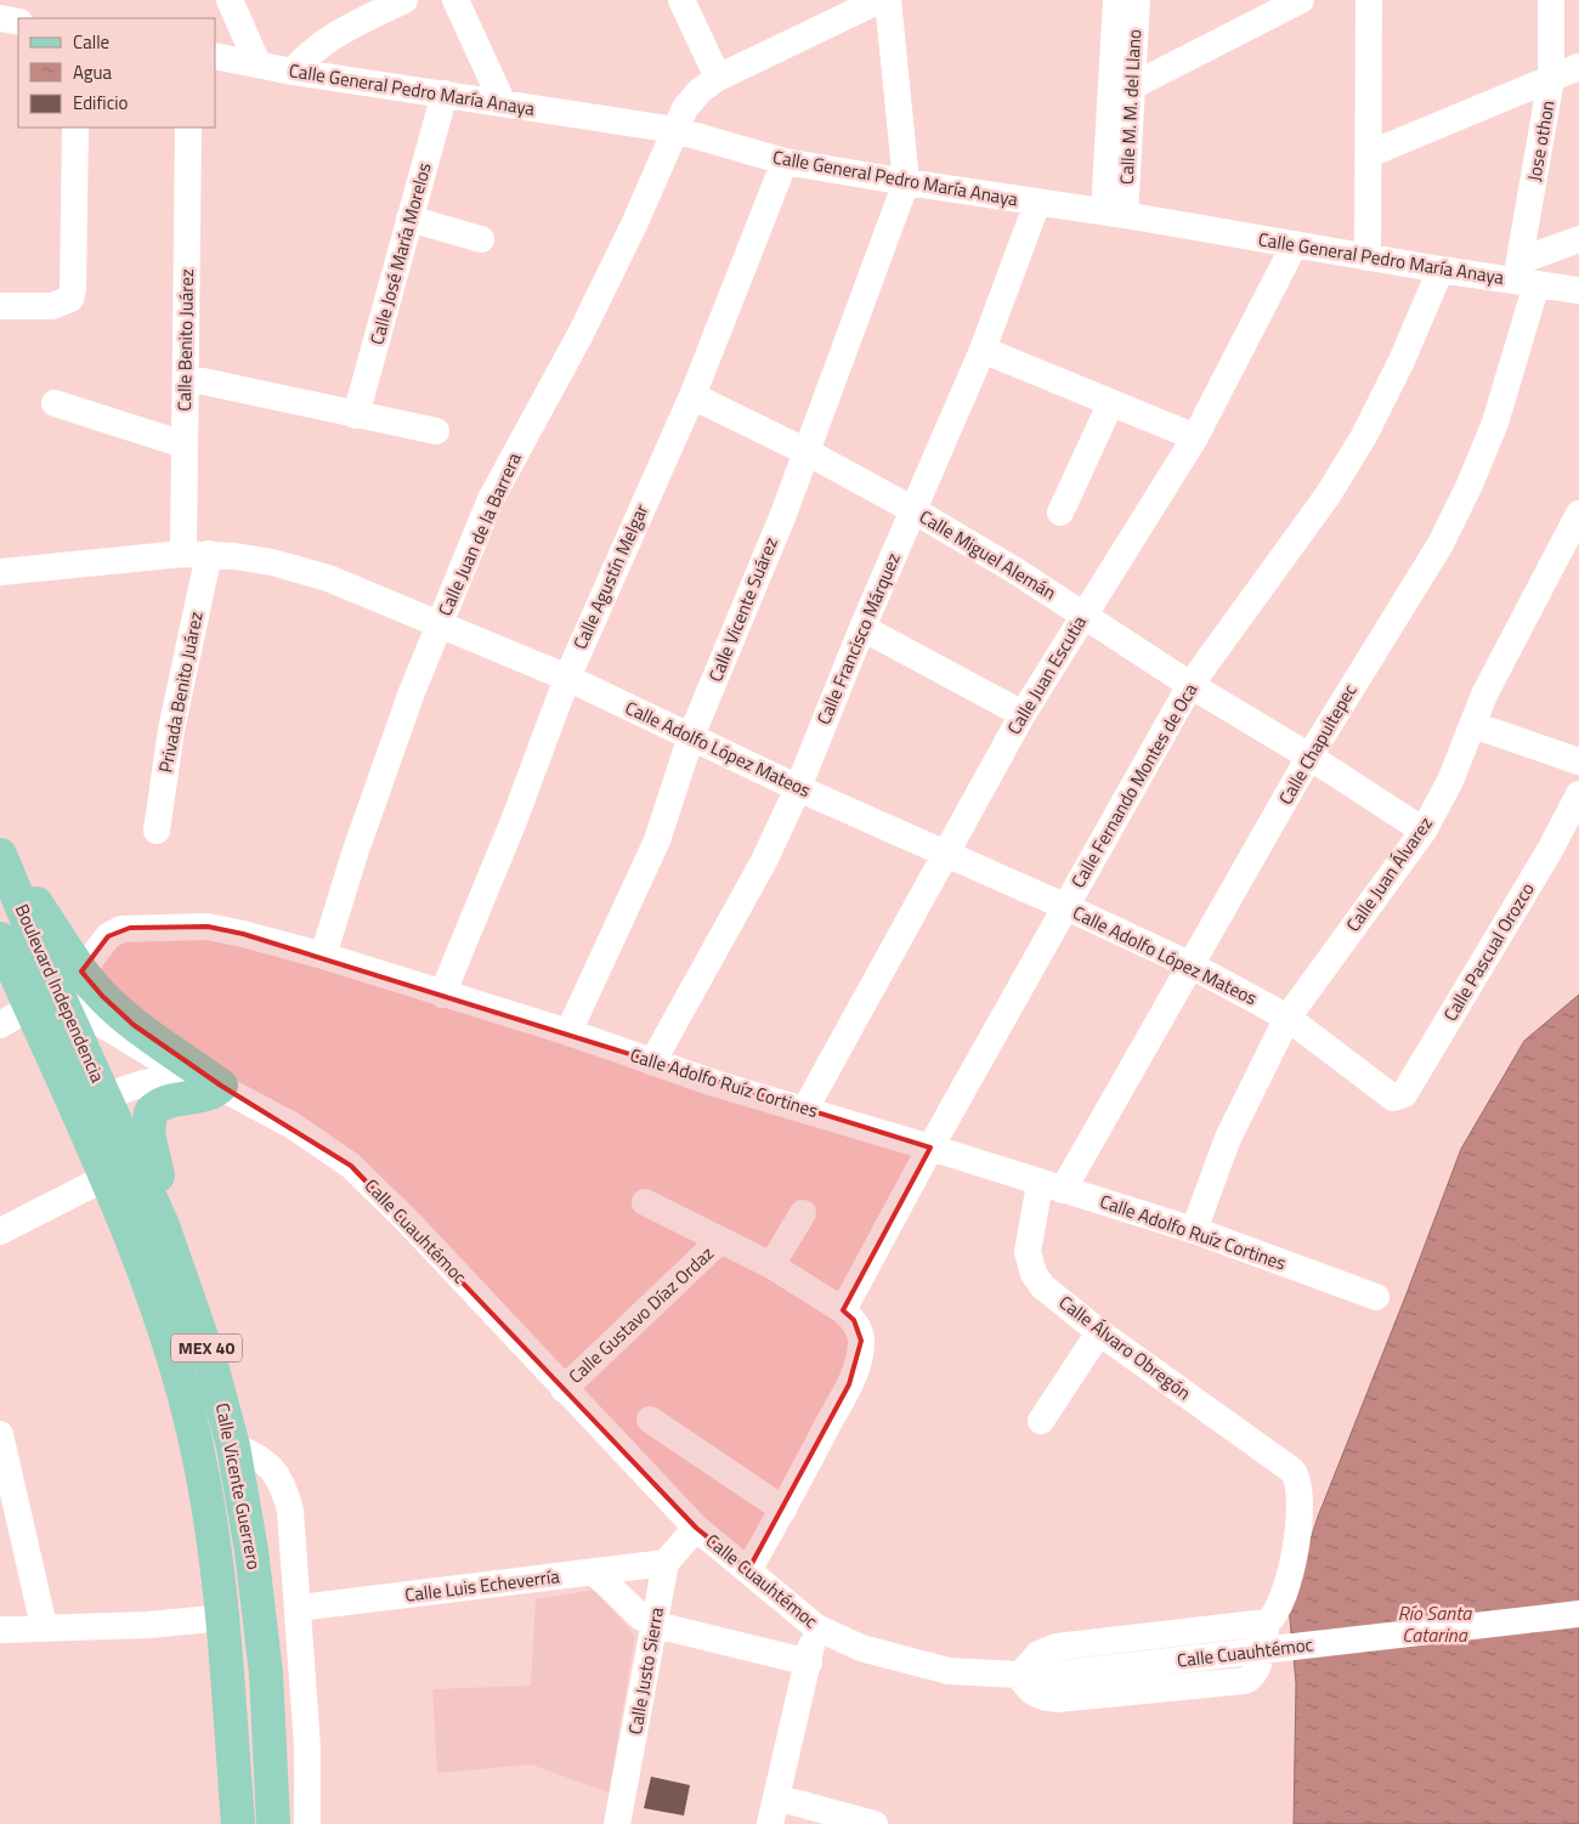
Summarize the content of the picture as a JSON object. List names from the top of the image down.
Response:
{
  "streets": {
    "main road": ["Boulevard Independencia", "MEX 40", "Calle Vicente Guerrero"],
    "street": [
      "Calle General Pedro María Anaya",
      "Calle M. M. del Llano",
      "Jose othon",
      "Calle José María Morelos",
      "Calle Benito Juárez",
      "Calle Juan de la Barrera",
      "Calle Miguel Alemán",
      "Calle Agustín Melgar",
      "Calle Vicente Suárez",
      "Calle Francisco Márquez",
      "Calle Juan Escutia",
      "Privada Benito Juárez",
      "Calle Chapultepec",
      "Calle Adolfo López Mateos",
      "Calle Fernando Montes de Oca",
      "Calle Juan Álvarez",
      "Calle Pascual Orozco",
      "Calle Adolfo Ruíz Cortines",
      "Calle Cuauhtémoc",
      "Calle Gustavo Díaz Ordaz",
      "Calle Álvaro Obregón",
      "Calle Luis Echeverría",
      "Calle Justo Sierra"
    ]
  },
  "crossings": [
    ["Calle General Pedro María Anaya", "Calle M. M. del Llano"],
    ["Calle General Pedro María Anaya", "Jose othon"],
    ["Calle General Pedro María Anaya", "Calle José María Morelos"],
    ["Calle General Pedro María Anaya", "Calle Juan de la Barrera"],
    ["Calle General Pedro María Anaya", "Calle Agustín Melgar"],
    ["Calle General Pedro María Anaya", "Calle Vicente Suárez"],
    ["Calle General Pedro María Anaya", "Calle Francisco Márquez"],
    ["Calle General Pedro María Anaya", "Calle Juan Escutia"],
    ["Calle General Pedro María Anaya", "Calle Chapultepec"],
    ["Calle General Pedro María Anaya", "Calle Fernando Montes de Oca"],
    ["Jose othon", "Calle Chapultepec"],
    ["Calle Benito Juárez", "Privada Benito Juárez"],
    ["Calle Benito Juárez", "Calle Adolfo López Mateos"],
    ["Calle Juan de la Barrera", "Calle Adolfo López Mateos"],
    ["Calle Juan de la Barrera", "Calle Adolfo Ruíz Cortines"],
    ["Calle Miguel Alemán", "Calle Agustín Melgar"],
    ["Calle Miguel Alemán", "Calle Vicente Suárez"],
    ["Calle Miguel Alemán", "Calle Francisco Márquez"],
    ["Calle Miguel Alemán", "Calle Juan Escutia"],
    ["Calle Miguel Alemán", "Calle Chapultepec"],
    ["Calle Miguel Alemán", "Calle Fernando Montes de Oca"],
    ["Calle Miguel Alemán", "Calle Juan Álvarez"],
    ["Calle Agustín Melgar", "Calle Adolfo López Mateos"],
    ["Calle Agustín Melgar", "Calle Adolfo Ruíz Cortines"],
    ["Calle Vicente Suárez", "Calle Adolfo López Mateos"],
    ["Calle Vicente Suárez", "Calle Adolfo Ruíz Cortines"],
    ["Calle Francisco Márquez", "Calle Adolfo López Mateos"],
    ["Calle Francisco Márquez", "Calle Adolfo Ruíz Cortines"],
    ["Calle Juan Escutia", "Calle Adolfo López Mateos"],
    ["Calle Juan Escutia", "Calle Adolfo Ruíz Cortines"],
    ["Privada Benito Juárez", "Calle Adolfo López Mateos"],
    ["Calle Chapultepec", "Calle Adolfo López Mateos"],
    ["Calle Chapultepec", "Calle Adolfo Ruíz Cortines"],
    ["Calle Chapultepec", "Calle Álvaro Obregón"],
    ["Calle Adolfo López Mateos", "Calle Fernando Montes de Oca"],
    ["Calle Adolfo López Mateos", "Calle Juan Álvarez"],
    ["Calle Adolfo López Mateos", "Calle Pascual Orozco"],
    ["Calle Fernando Montes de Oca", "Calle Adolfo Ruíz Cortines"],
    ["Calle Fernando Montes de Oca", "Calle Gustavo Díaz Ordaz"],
    ["Calle Juan Álvarez", "Calle Adolfo Ruíz Cortines"],
    ["Boulevard Independencia", "Calle Vicente Guerrero"],
    ["Calle Adolfo Ruíz Cortines", "Calle Álvaro Obregón"],
    ["Calle Cuauhtémoc", "Calle Gustavo Díaz Ordaz"],
    ["Calle Luis Echeverría", "Calle Justo Sierra"]
  ],
  "water": ["Río Santa Catarina"],
  "legend": ["Calle", "Agua", "Edificio"]
}
